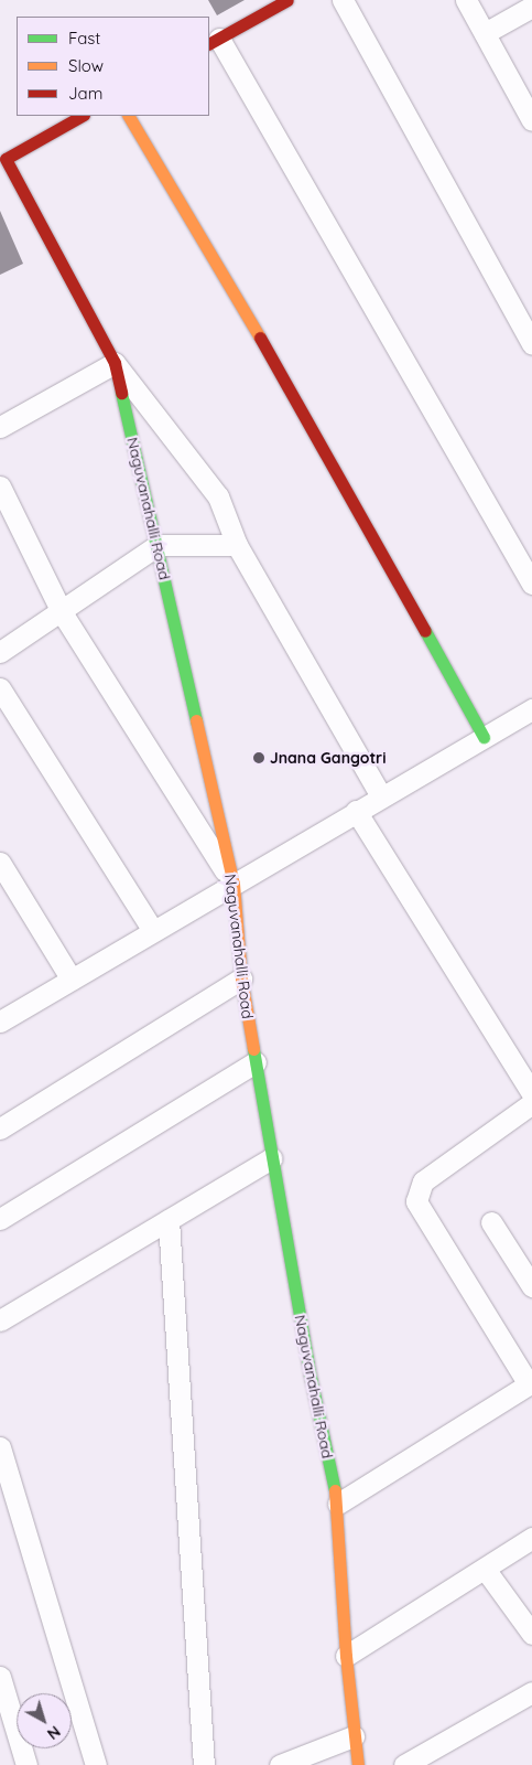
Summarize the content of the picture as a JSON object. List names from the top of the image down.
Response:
{
  "streets": {
    "street": ["Naguvanahalli Road"]
  },
  "places": ["Jnana Gangotri"],
  "legend": ["Fast", "Slow", "Jam"],
  "north": "bottom right"
}
